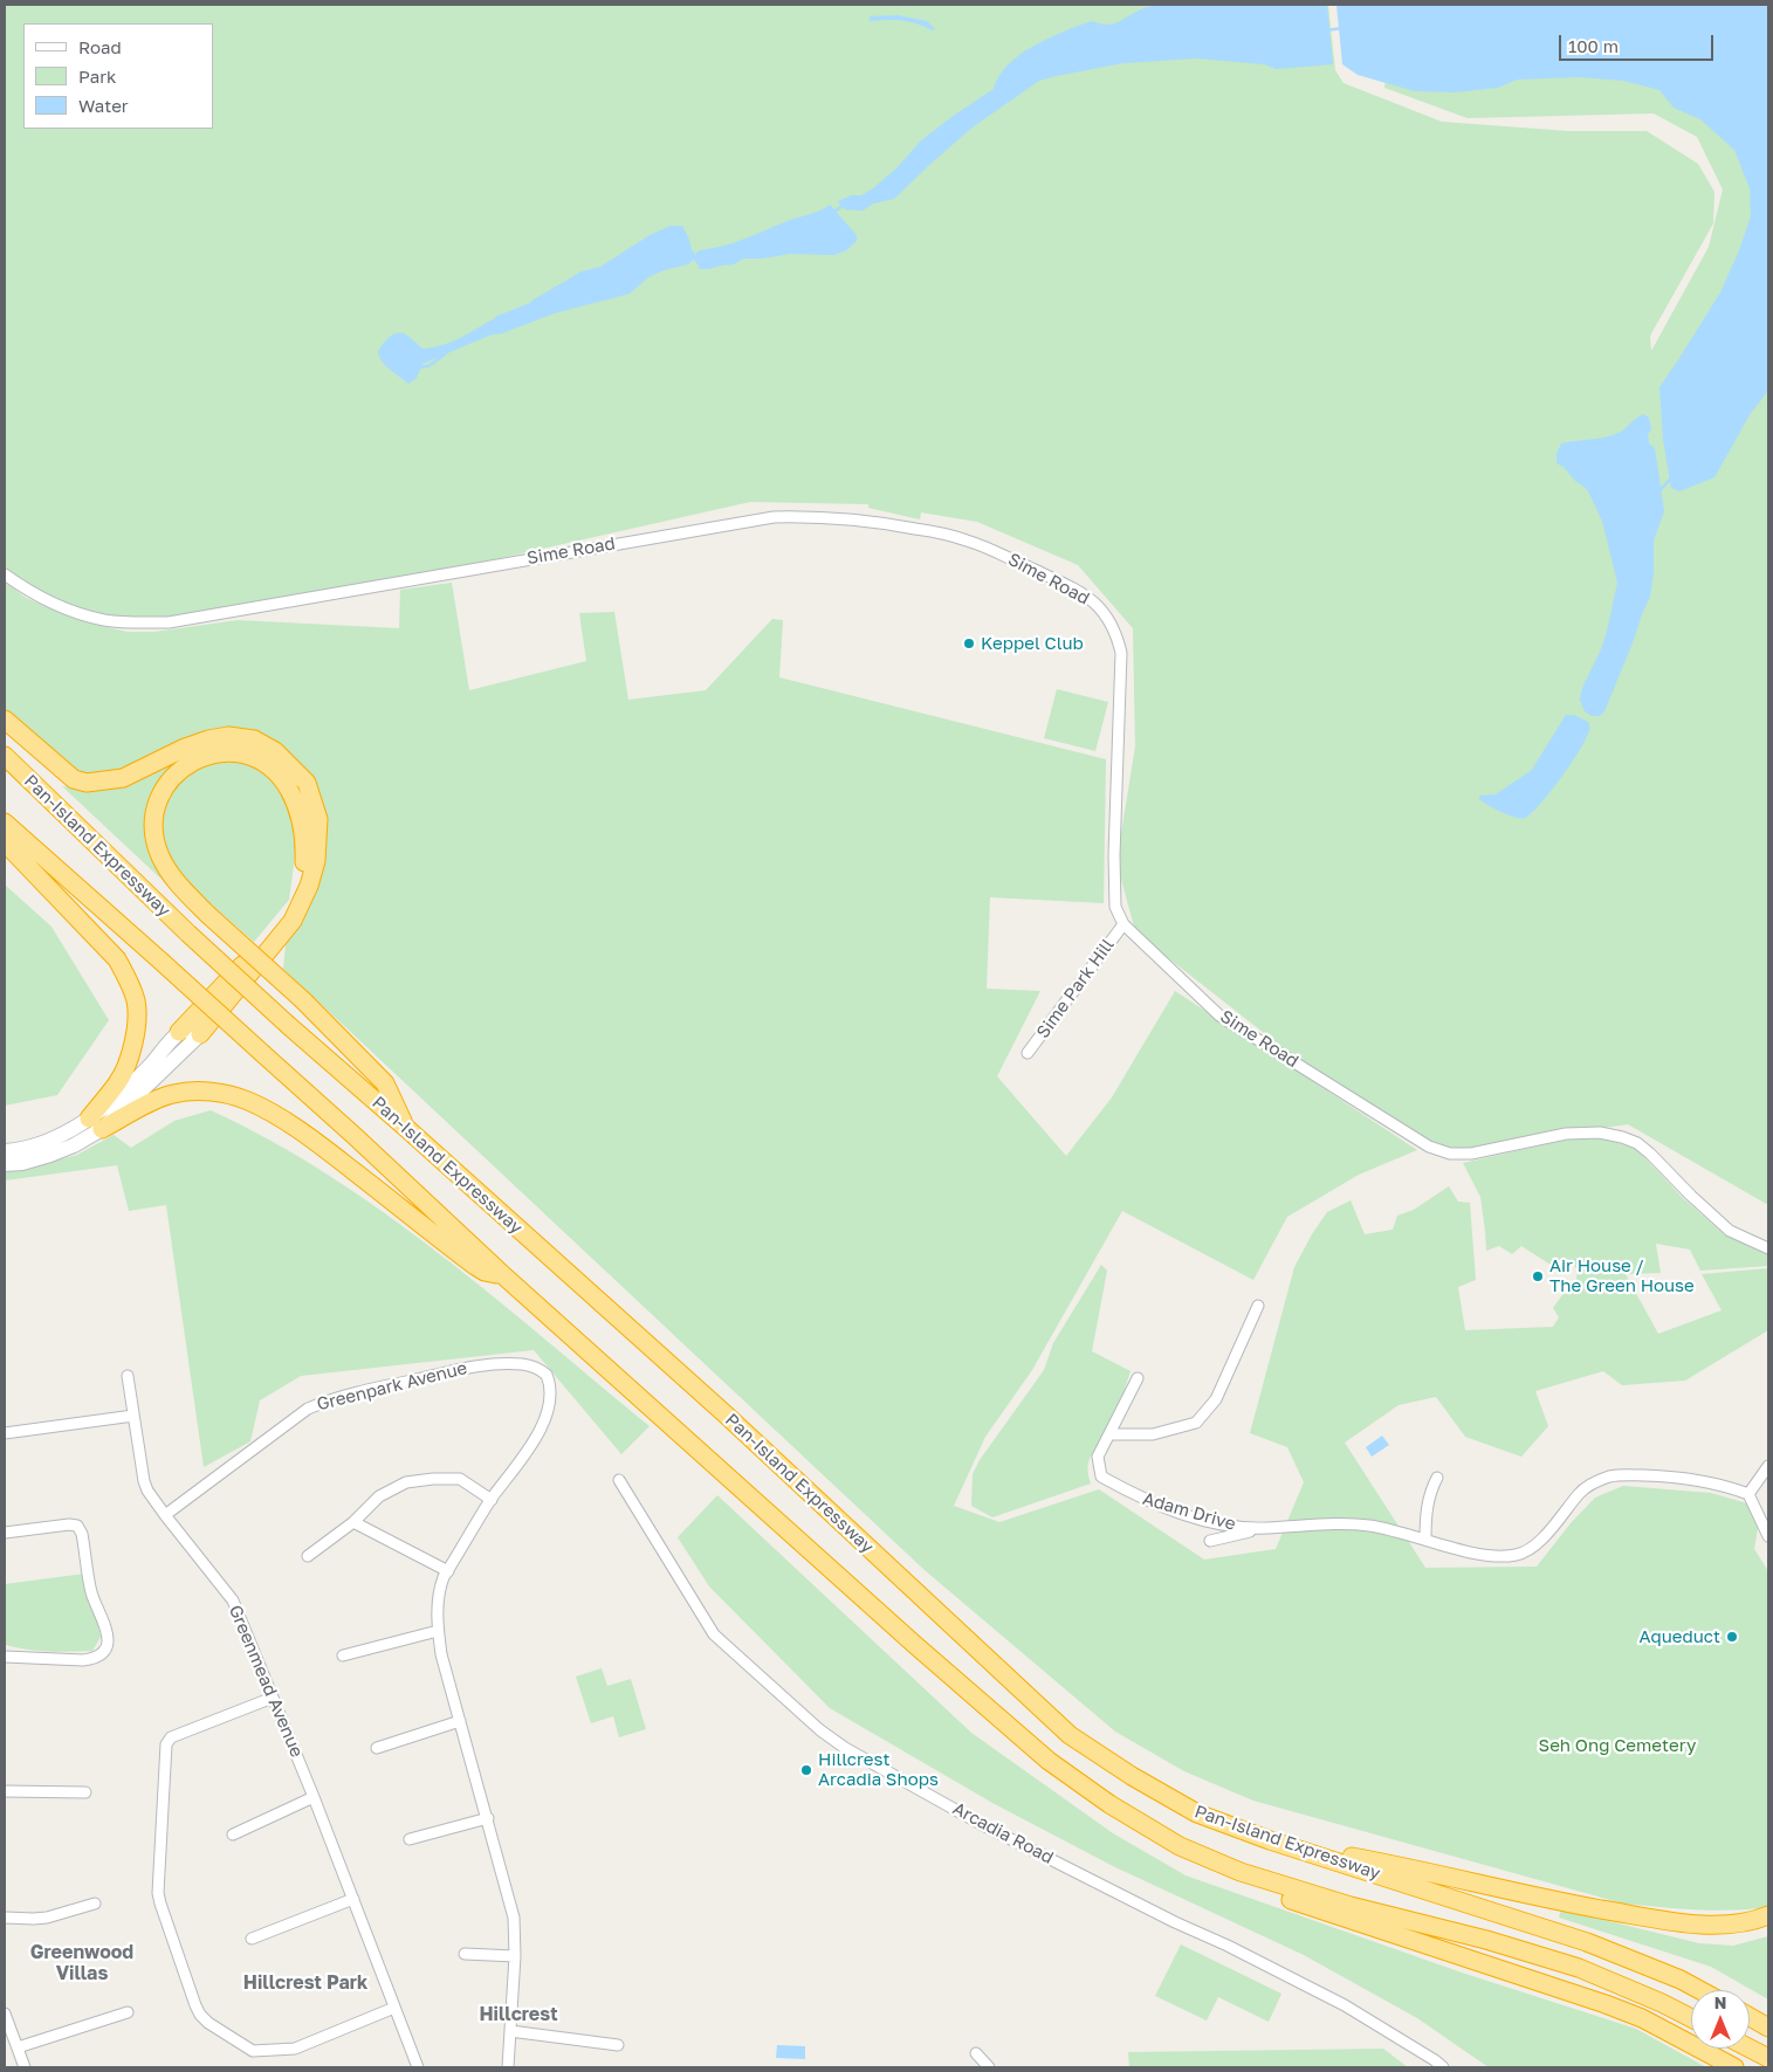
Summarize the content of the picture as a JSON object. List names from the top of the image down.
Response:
{
  "streets": {
    "highway": ["Pan-Island Expressway"],
    "street": [
      "Sime Road",
      "Sime Park Hill",
      "Greenpark Avenue",
      "Adam Drive",
      "Greenmead Avenue",
      "Arcadia Road"
    ]
  },
  "crossings": [
    ["Sime Road", "Sime Park Hill"],
    ["Greenpark Avenue", "Greenmead Avenue"]
  ],
  "districts": ["Greenwood Villas", "Hillcrest Park", "Hillcrest"],
  "parks": ["Seh Ong Cemetery"],
  "places": [
    "Keppel Club",
    "Air House / The Green House",
    "Aqueduct",
    "Hillcrest Arcadia Shops"
  ],
  "legend": ["Road", "Park", "Water"],
  "scale_bar": "100 m",
  "north": "top"
}
